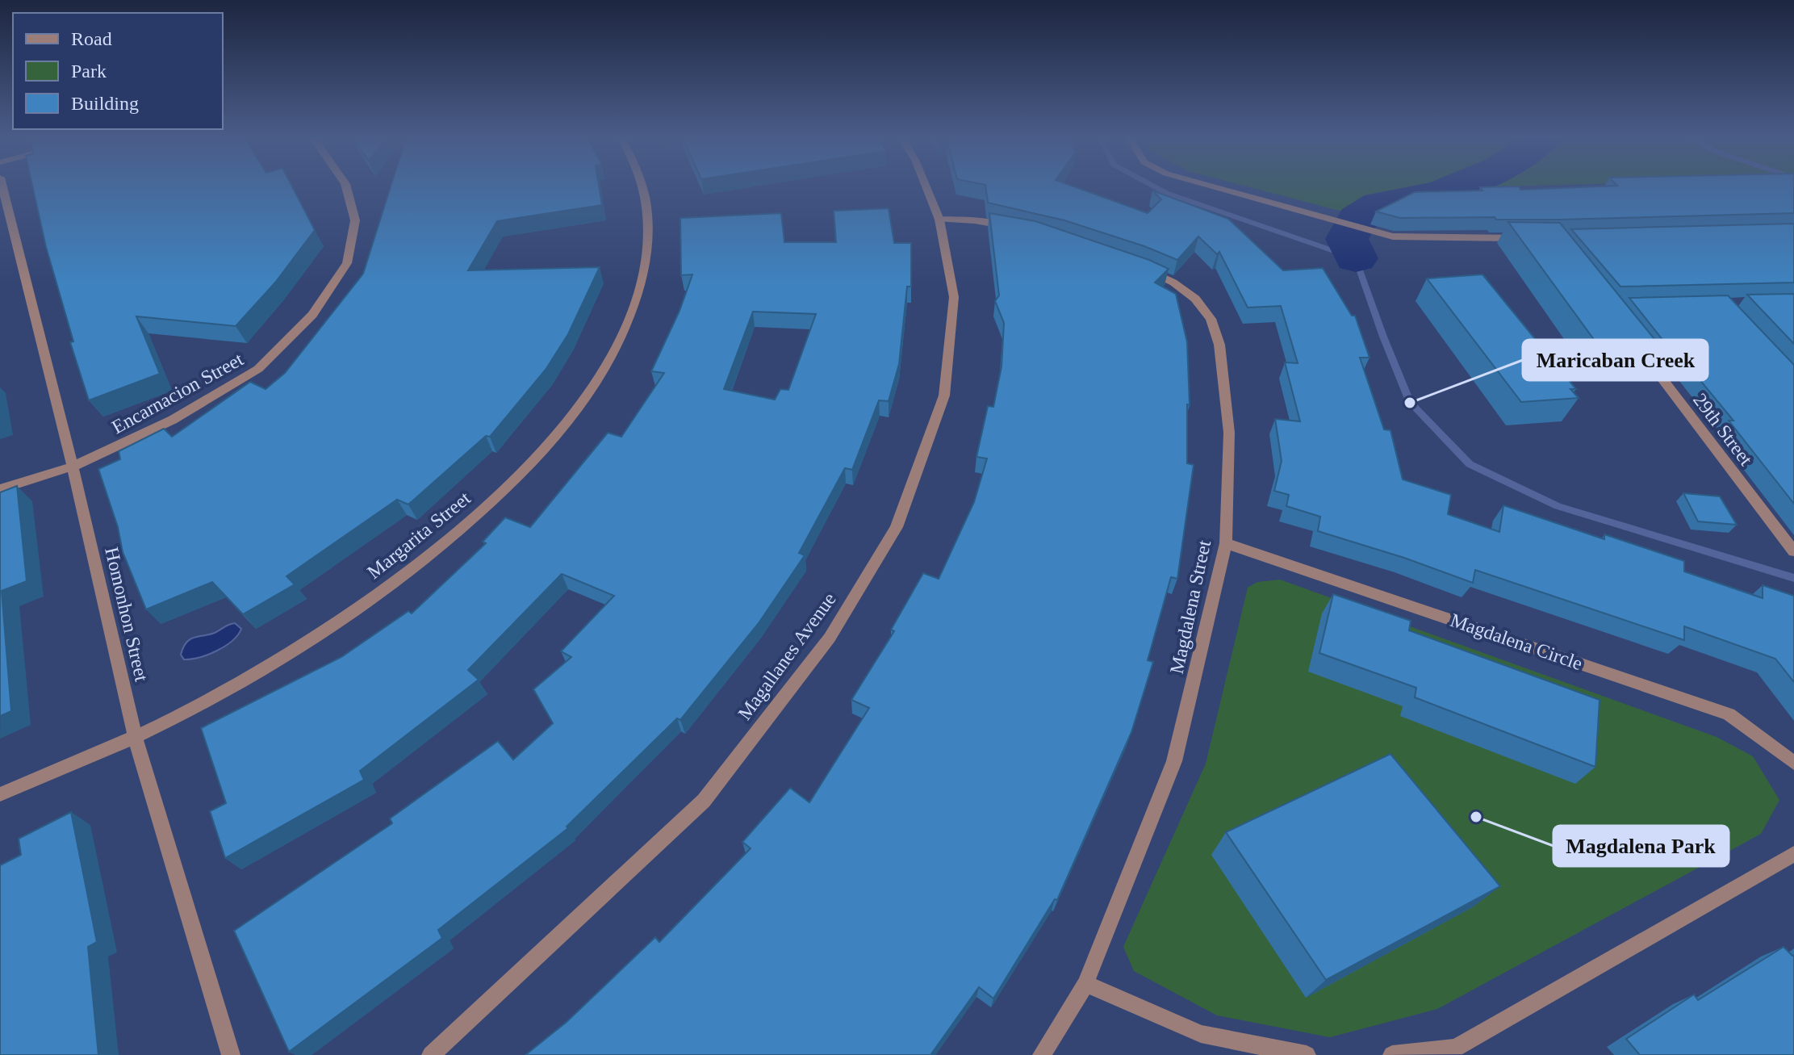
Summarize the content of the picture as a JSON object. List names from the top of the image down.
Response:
{
  "streets": {
    "street": [
      "Encarnacion Street",
      "29th Street",
      "Margarita Street",
      "Magdalena Street",
      "Homonhon Street",
      "Magdalena Circle",
      "Magallanes Avenue"
    ]
  },
  "crossings": [
    ["Encarnacion Street", "Homonhon Street"],
    ["Margarita Street", "Homonhon Street"],
    ["Magdalena Street", "Magdalena Circle"]
  ],
  "places": ["Maricaban Creek", "Magdalena Park"],
  "legend": ["Road", "Park", "Building"]
}
